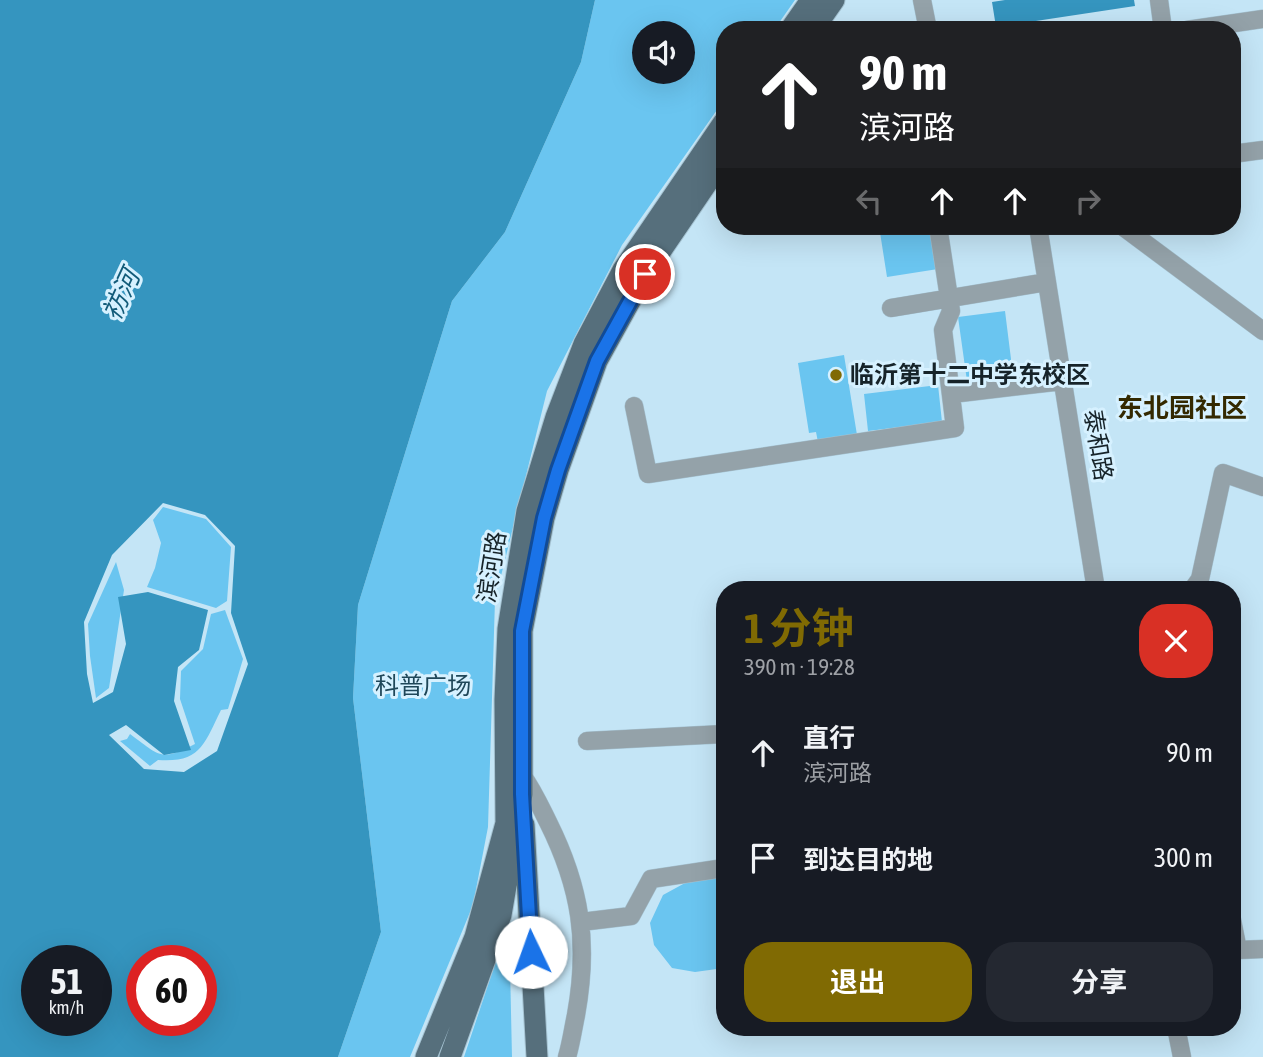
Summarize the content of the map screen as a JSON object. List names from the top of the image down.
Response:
{
  "streets": {
    "main road": ["滨河路"],
    "street": ["泰和路"]
  },
  "districts": ["东北园社区"],
  "water": ["祊河"],
  "parks": ["科普广场"],
  "places": ["临沂第十二中学东校区"],
  "page": {
    "turn": ["90 m", "滨河路"],
    "heading": ["1 分钟", "390 m · 19:28"],
    "list": [
      {
        "name": "直行",
        "note": "滨河路",
        "value": "90 m"
      },
      {
        "name": "到达目的地",
        "value": "300 m"
      }
    ],
    "buttons": ["退出", "分享"],
    "speed": "51 km/h",
    "limit": "60"
  }
}
